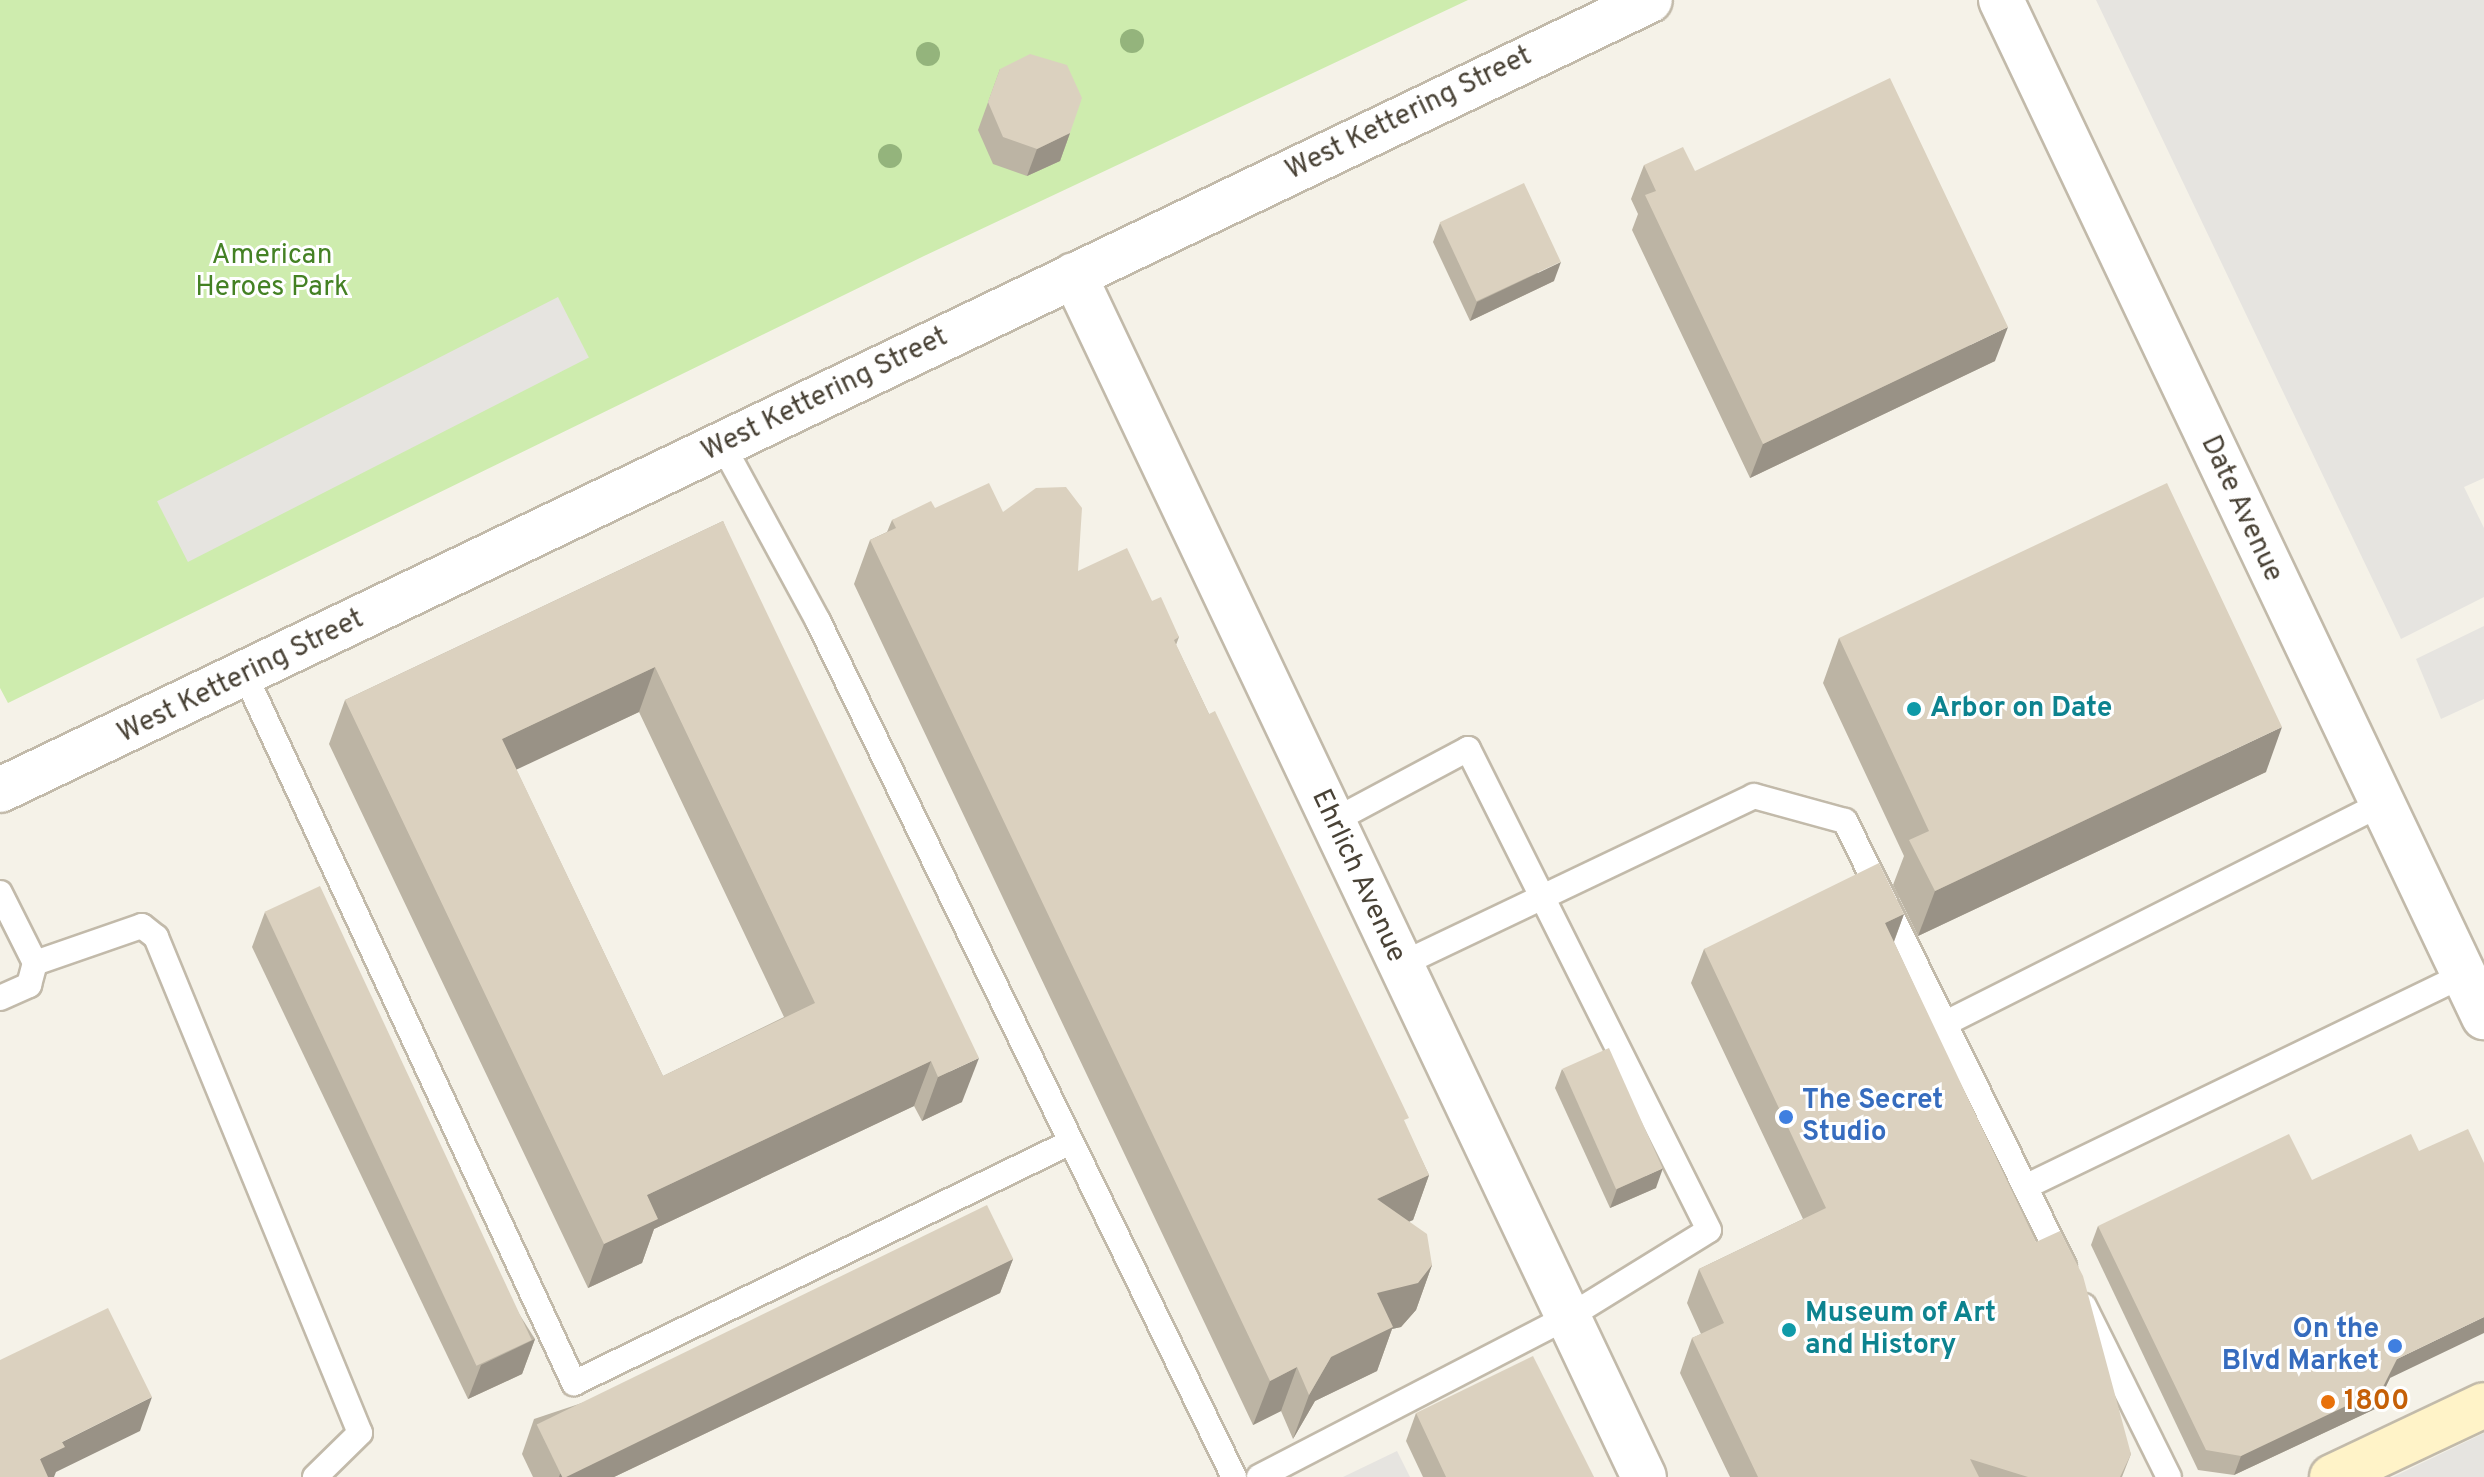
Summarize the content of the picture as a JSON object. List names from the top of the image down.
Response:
{
  "streets": {
    "street": ["West Kettering Street", "Date Avenue", "Ehrlich Avenue"]
  },
  "crossings": [
    ["West Kettering Street", "Ehrlich Avenue"]
  ],
  "parks": ["American Heroes Park"],
  "places": [
    "Arbor on Date",
    "The Secret Studio",
    "Museum of Art and History",
    "On the Blvd Market",
    "1800"
  ]
}
